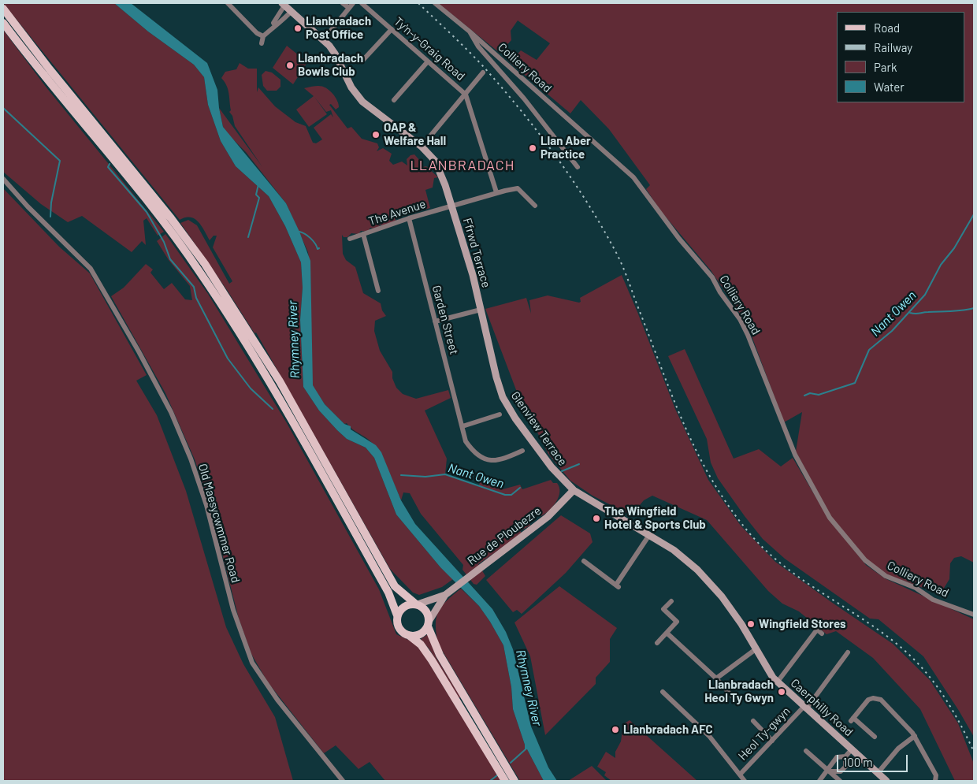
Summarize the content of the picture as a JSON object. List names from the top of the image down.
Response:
{
  "streets": {
    "street": [
      "Ty'n-y-Graig Road",
      "Colliery Road",
      "The Avenue",
      "Ffrwd Terrace",
      "Garden Street",
      "Glenview Terrace",
      "Old Maesycwmmer Road",
      "Rue de Ploubezre",
      "Caerphilly Road",
      "Heol Ty-gwyn"
    ]
  },
  "crossings": [
    ["The Avenue", "Ffrwd Terrace"],
    ["The Avenue", "Garden Street"],
    ["Ffrwd Terrace", "Glenview Terrace"],
    ["Glenview Terrace", "Rue de Ploubezre"],
    ["Glenview Terrace", "Caerphilly Road"],
    ["Caerphilly Road", "Heol Ty-gwyn"]
  ],
  "districts": ["LLANBRADACH"],
  "water": ["Nant Owen", "Rhymney River"],
  "places": [
    "Llanbradach Post Office",
    "Llanbradach Bowls Club",
    "OAP & Welfare Hall",
    "Llan Aber Practice",
    "The Wingfield Hotel & Sports Club",
    "Wingfield Stores",
    "Llanbradach Heol Ty Gwyn",
    "Llanbradach AFC"
  ],
  "legend": [
    "Road",
    "Railway",
    "Park",
    "Water"
  ],
  "scale_bar": "100 m"
}
